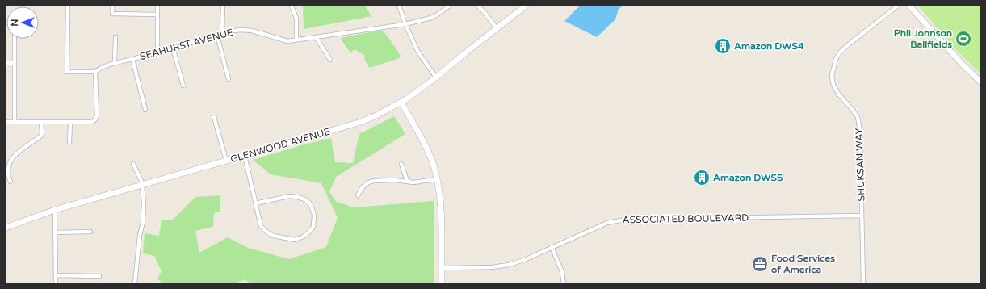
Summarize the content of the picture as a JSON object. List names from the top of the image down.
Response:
{
  "streets": {
    "street": [
      "SEAHURST AVENUE",
      "GLENWOOD AVENUE",
      "SHUKSAN WAY",
      "ASSOCIATED BOULEVARD"
    ]
  },
  "crossings": [
    ["SHUKSAN WAY", "ASSOCIATED BOULEVARD"]
  ],
  "places": {
    "sports": ["Phil Johnson Ballfields"],
    "building": ["Amazon DWS4", "Amazon DWS5"],
    "office": ["Food Services of America"]
  },
  "north": "left"
}
